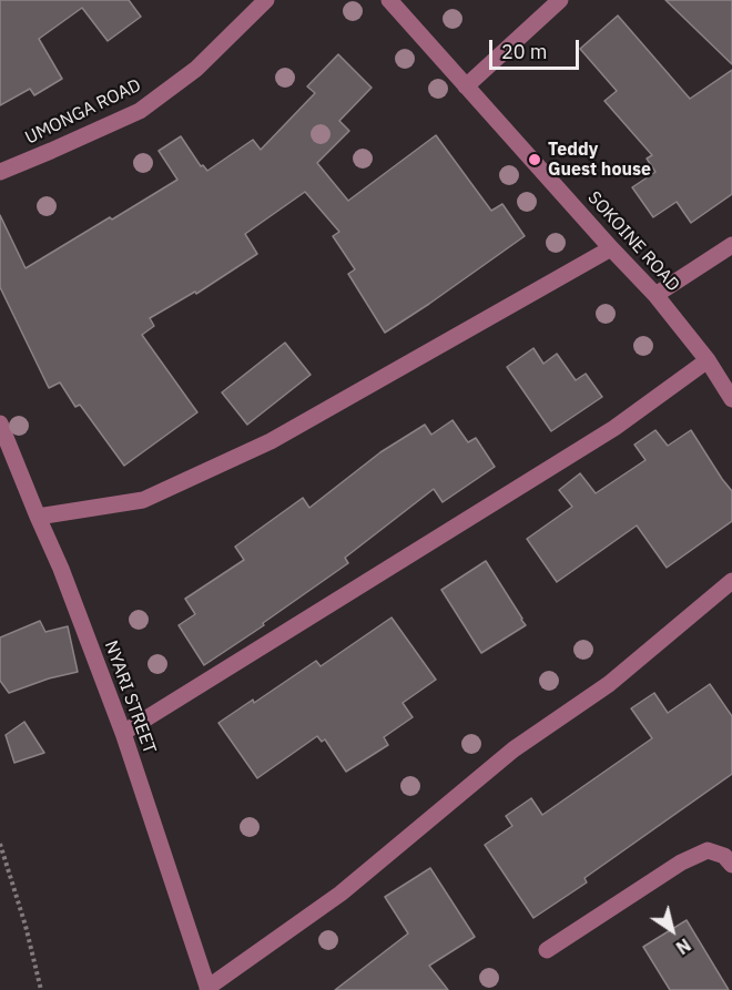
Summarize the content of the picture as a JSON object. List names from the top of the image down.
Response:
{
  "streets": {
    "street": ["UMONGA ROAD", "SOKOINE ROAD", "NYARI STREET"]
  },
  "places": ["Teddy Guest house"],
  "scale_bar": "20 m",
  "north": "bottom right"
}
